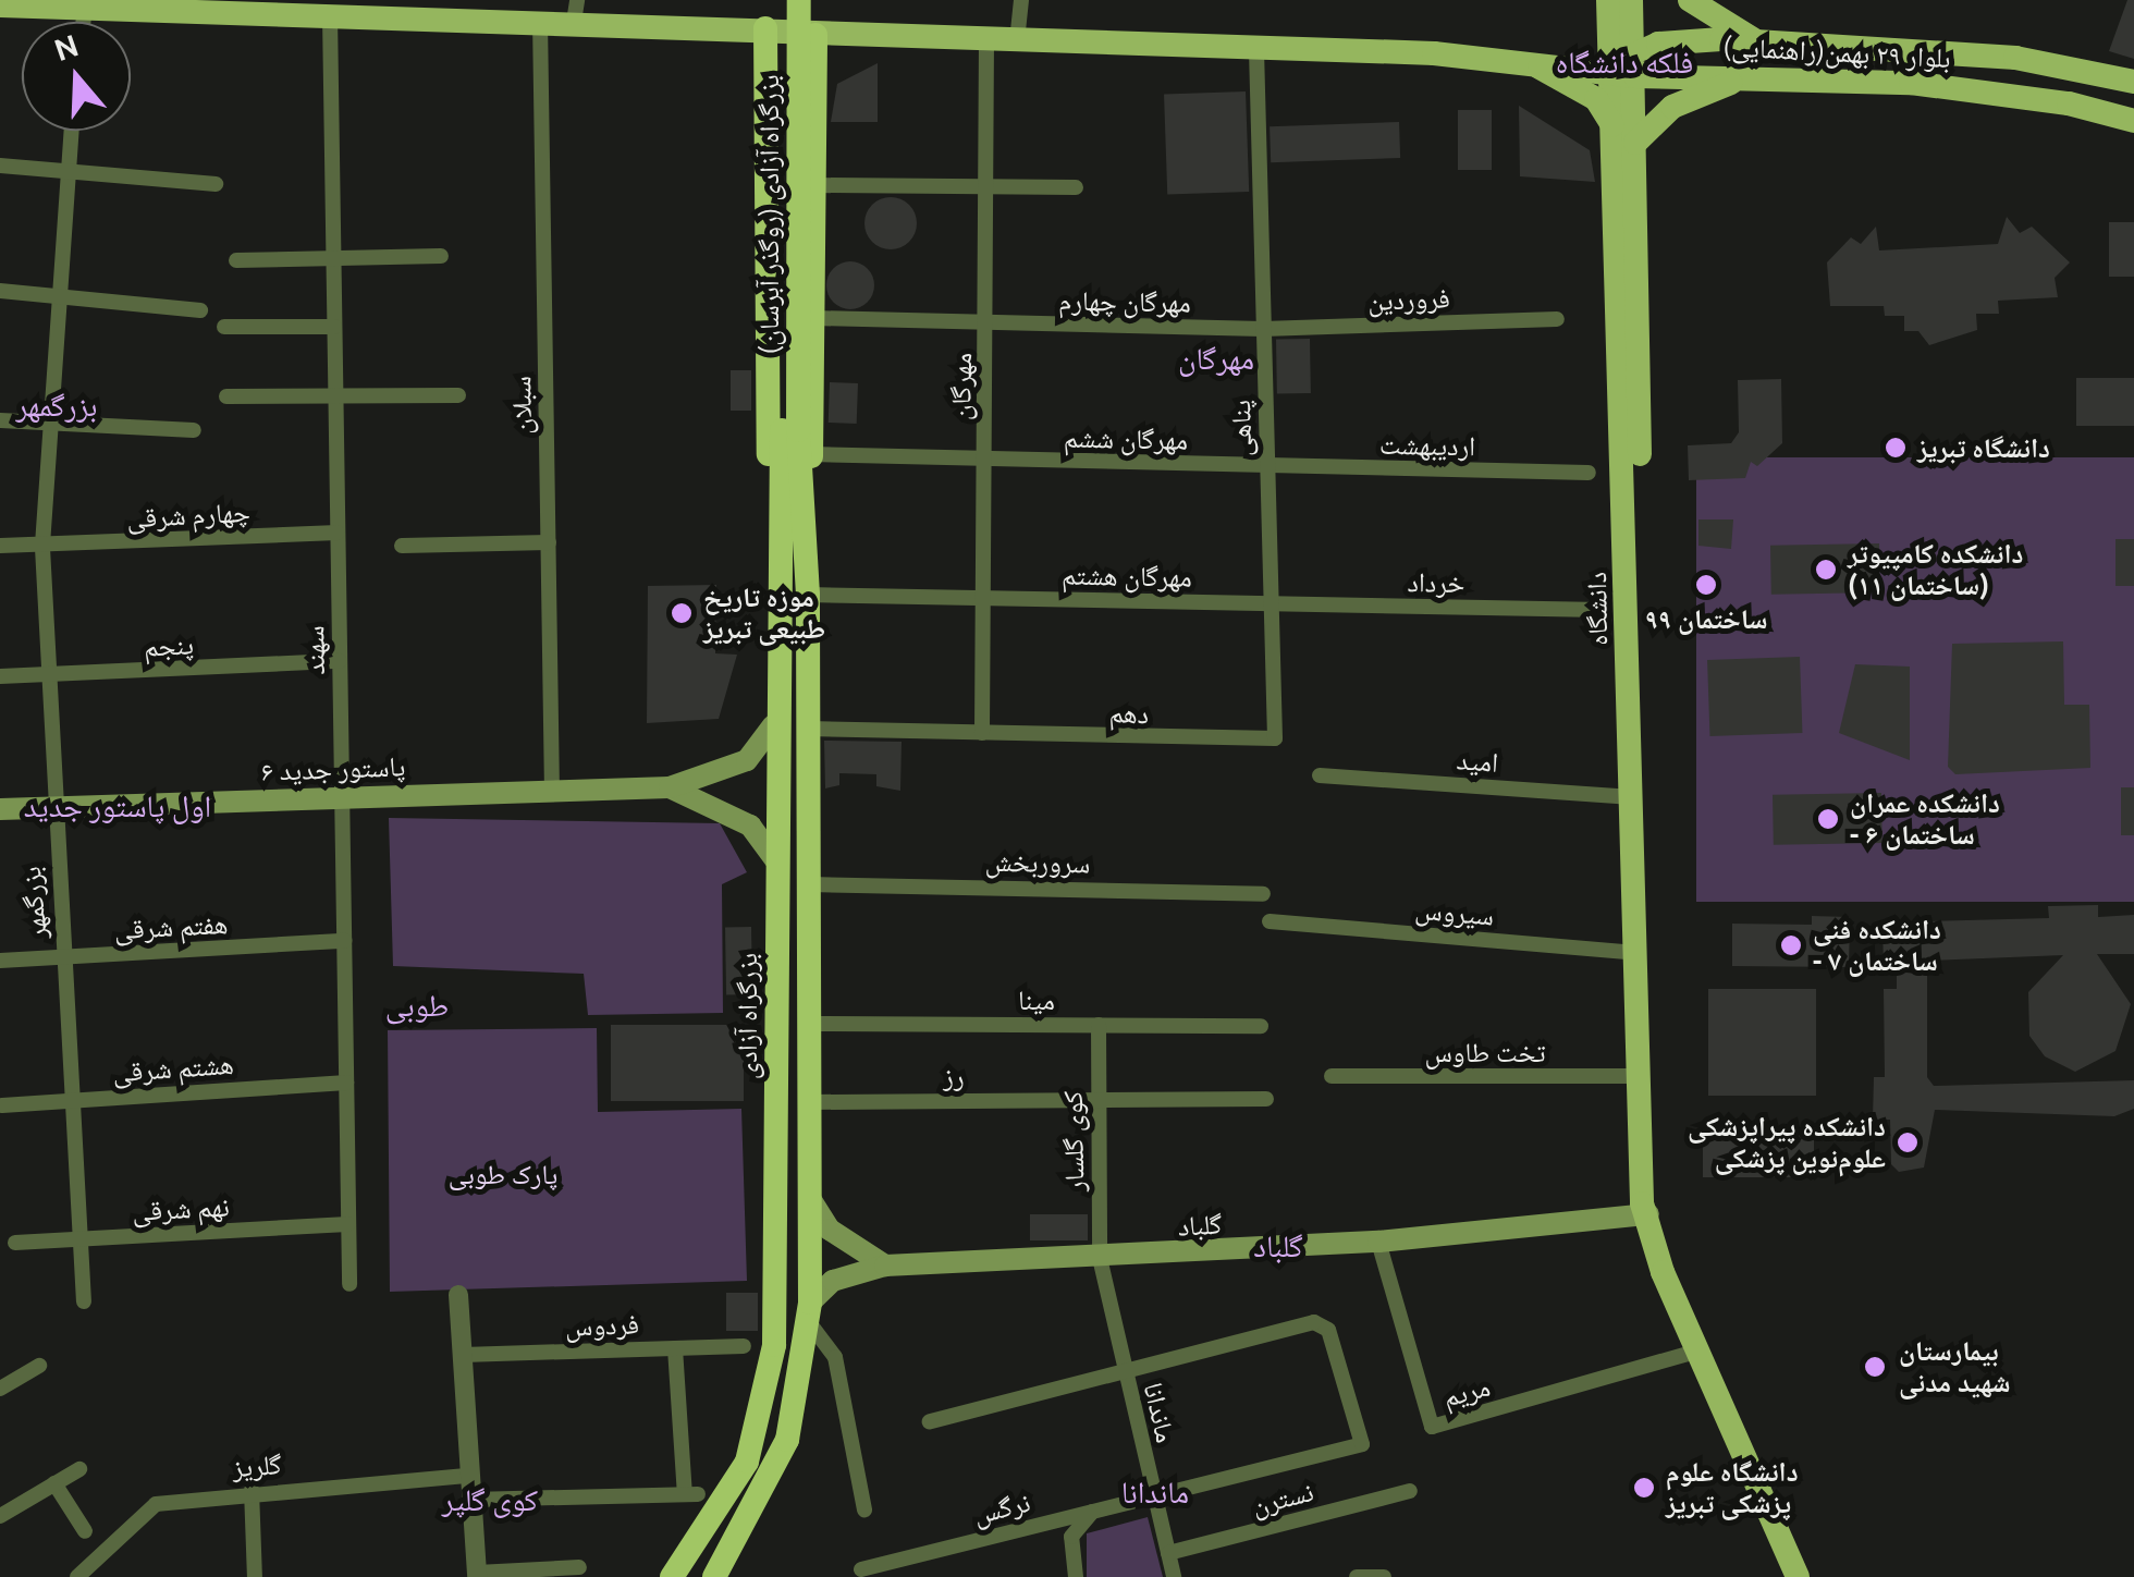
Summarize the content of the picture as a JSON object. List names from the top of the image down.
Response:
{
  "streets": {
    "highway": ["بزرگراه آزادی (روگذر آبرسان)", "بزرگراه آزادی"],
    "main road": [
      "بلوار ٢٩ بهمن(راهنمایی)",
      "دانشگاه",
      "پاستور جدید ۶",
      "گلباد"
    ],
    "street": [
      "فروردین",
      "مهرگان چهارم",
      "مهرگان",
      "سبلان",
      "پناهی",
      "مهرگان ششم",
      "اردیبهشت",
      "چهارم شرقی",
      "مهرگان هشتم",
      "خرداد",
      "پنجم",
      "سهند",
      "دهم",
      "امید",
      "سروربخش",
      "بزرگمهر",
      "سیروس",
      "هفتم شرقی",
      "مینا",
      "تخت طاوس",
      "هشتم شرقی",
      "رز",
      "کوی گلسار",
      "نهم شرقی",
      "فردوس",
      "مریم",
      "ماندانا",
      "گلریز",
      "نسترن",
      "نرگس"
    ]
  },
  "crossings": [
    ["بلوار ٢٩ بهمن(راهنمایی)", "دانشگاه"],
    ["بزرگراه آزادی (روگذر آبرسان)", "بزرگراه آزادی"],
    ["فروردین", "مهرگان چهارم"],
    ["فروردین", "پناهی"],
    ["مهرگان چهارم", "مهرگان"],
    ["مهرگان چهارم", "پناهی"],
    ["مهرگان", "مهرگان ششم"],
    ["مهرگان", "مهرگان هشتم"],
    ["مهرگان", "دهم"],
    ["سبلان", "پاستور جدید ۶"],
    ["پناهی", "مهرگان ششم"],
    ["پناهی", "اردیبهشت"],
    ["پناهی", "مهرگان هشتم"],
    ["پناهی", "خرداد"],
    ["پناهی", "دهم"],
    ["مهرگان ششم", "اردیبهشت"],
    ["چهارم شرقی", "سهند"],
    ["چهارم شرقی", "بزرگمهر"],
    ["مهرگان هشتم", "خرداد"],
    ["دانشگاه", "امید"],
    ["دانشگاه", "سیروس"],
    ["دانشگاه", "تخت طاوس"],
    ["دانشگاه", "گلباد"],
    ["دانشگاه", "مریم"],
    ["پنجم", "سهند"],
    ["پنجم", "بزرگمهر"],
    ["سهند", "پاستور جدید ۶"],
    ["سهند", "هفتم شرقی"],
    ["سهند", "هشتم شرقی"],
    ["سهند", "نهم شرقی"],
    ["پاستور جدید ۶", "بزرگمهر"],
    ["پاستور جدید ۶", "بزرگراه آزادی"],
    ["بزرگمهر", "هفتم شرقی"],
    ["بزرگمهر", "هشتم شرقی"],
    ["بزرگمهر", "نهم شرقی"],
    ["مینا", "کوی گلسار"],
    ["رز", "کوی گلسار"],
    ["کوی گلسار", "گلباد"],
    ["کوی گلسار", "ماندانا"],
    ["گلباد", "مریم"],
    ["گلباد", "ماندانا"],
    ["ماندانا", "نسترن"],
    ["ماندانا", "نرگس"]
  ],
  "districts": [
    "فلکه دانشگاه",
    "مهرگان",
    "بزرگمهر",
    "اول پاستور جدید",
    "طوبی",
    "گلباد",
    "ماندانا",
    "کوی گلپر"
  ],
  "parks": ["پارک طوبی"],
  "places": [
    "دانشگاه تبریز",
    "دانشکده کامپیوتر (ساختمان ۱۱)",
    "ساختمان ۹۹",
    "موزه تاریخ طبیعی تبریز",
    "دانشکده عمران - ساختمان ۶",
    "دانشکده فنی - ساختمان ۷",
    "دانشکده پیراپزشکی علوم‌نوین پزشکی",
    "بیمارستان شهید مدنی",
    "دانشگاه علوم پزشکی تبریز"
  ],
  "north": "top"
}
